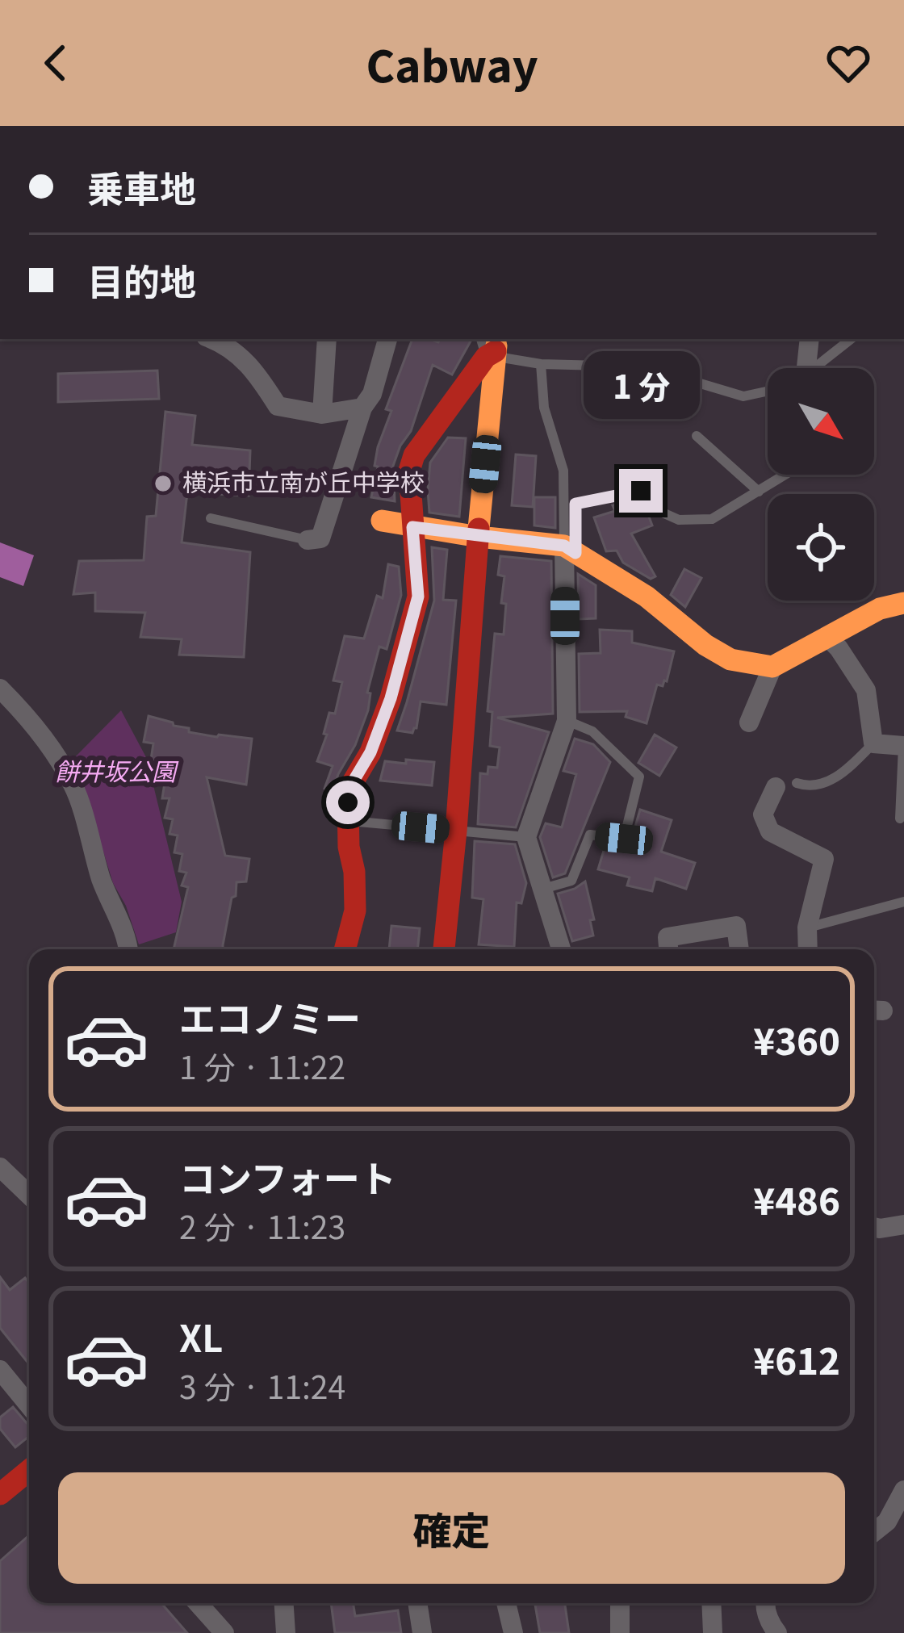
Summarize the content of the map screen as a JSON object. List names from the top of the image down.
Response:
{
  "parks": ["餅井坂公園"],
  "places": ["横浜市立南が丘中学校"],
  "north": "bottom right",
  "page": {
    "header": "Cabway",
    "banner": ["乗車地", "目的地"],
    "bubble": "1 分",
    "list": [
      {
        "name": "エコノミー",
        "note": "1 分 · 11:22",
        "value": "¥360"
      },
      {
        "name": "コンフォート",
        "note": "2 分 · 11:23",
        "value": "¥486"
      },
      {
        "name": "XL",
        "note": "3 分 · 11:24",
        "value": "¥612"
      }
    ],
    "buttons": "確定"
  }
}
